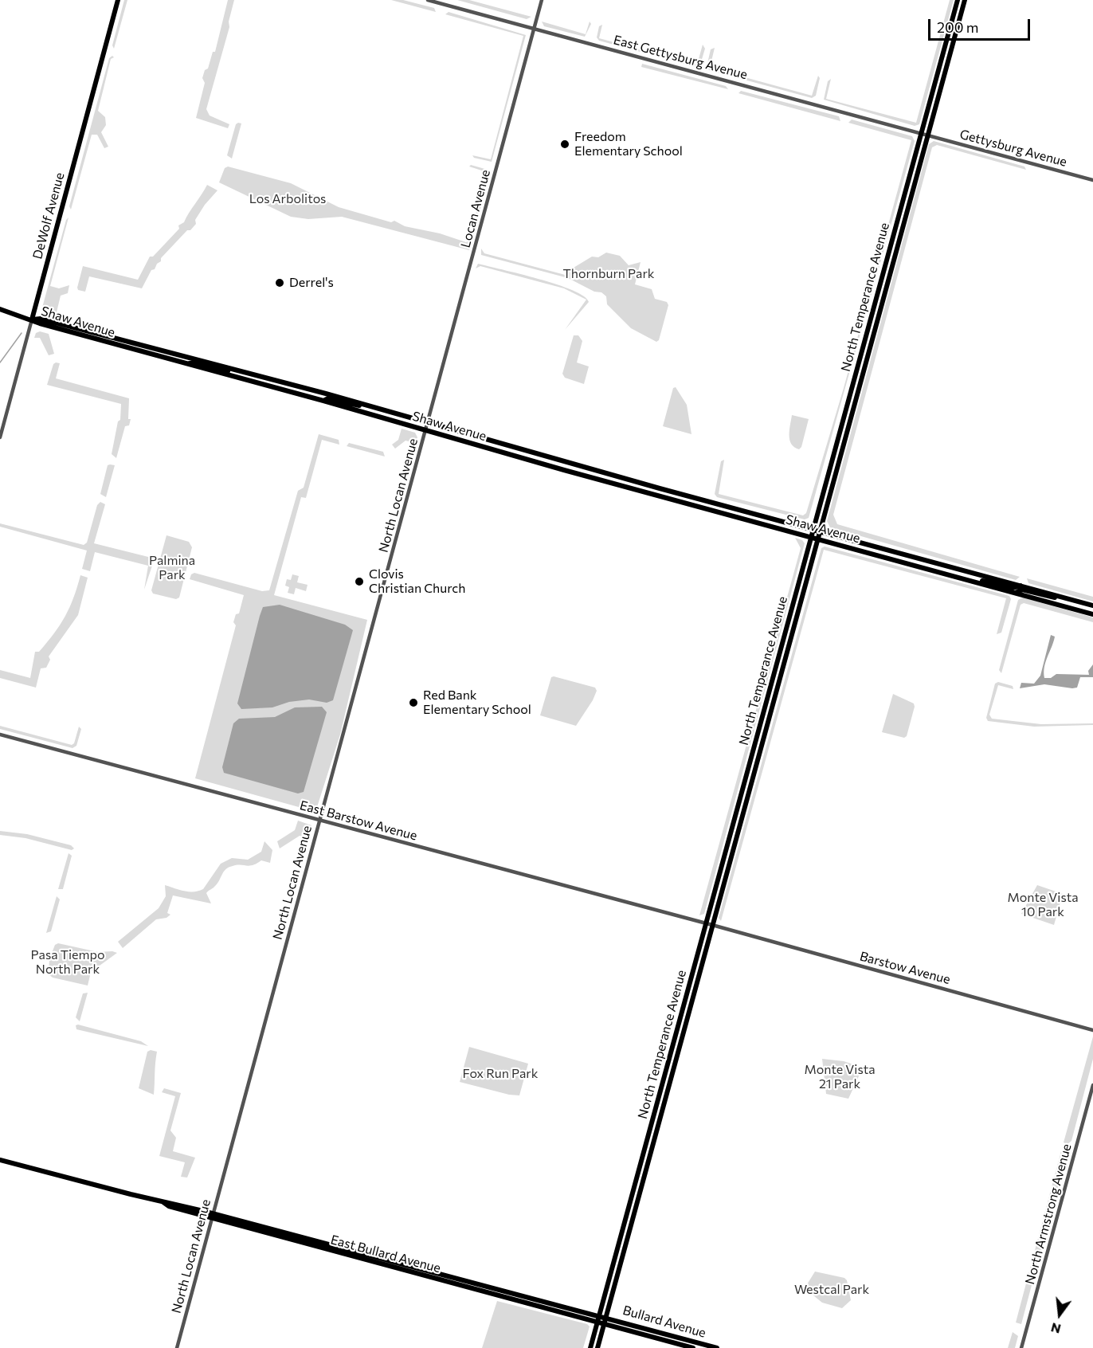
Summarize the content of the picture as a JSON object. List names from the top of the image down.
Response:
{
  "streets": {
    "main road": [
      "DeWolf Avenue",
      "North Temperance Avenue",
      "Shaw Avenue",
      "East Bullard Avenue",
      "Bullard Avenue"
    ],
    "street": [
      "East Gettysburg Avenue",
      "Gettysburg Avenue",
      "Locan Avenue",
      "North Locan Avenue",
      "East Barstow Avenue",
      "Barstow Avenue",
      "North Armstrong Avenue"
    ]
  },
  "crossings": [
    ["East Gettysburg Avenue", "Gettysburg Avenue"],
    ["East Gettysburg Avenue", "Locan Avenue"],
    ["East Gettysburg Avenue", "North Temperance Avenue"],
    ["Gettysburg Avenue", "North Temperance Avenue"],
    ["Locan Avenue", "Shaw Avenue"],
    ["Locan Avenue", "North Locan Avenue"],
    ["DeWolf Avenue", "Shaw Avenue"],
    ["North Temperance Avenue", "Shaw Avenue"],
    ["North Temperance Avenue", "East Barstow Avenue"],
    ["North Temperance Avenue", "Barstow Avenue"],
    ["North Temperance Avenue", "East Bullard Avenue"],
    ["North Temperance Avenue", "Bullard Avenue"],
    ["Shaw Avenue", "North Locan Avenue"],
    ["North Locan Avenue", "East Barstow Avenue"],
    ["North Locan Avenue", "East Bullard Avenue"],
    ["East Barstow Avenue", "Barstow Avenue"],
    ["East Bullard Avenue", "Bullard Avenue"]
  ],
  "parks": [
    "Los Arbolitos",
    "Thornburn Park",
    "Palmina Park",
    "Monte Vista 10 Park",
    "Pasa Tiempo North Park",
    "Monte Vista 21 Park",
    "Fox Run Park",
    "Westcal Park"
  ],
  "places": [
    "Freedom Elementary School",
    "Derrel's",
    "Clovis Christian Church",
    "Red Bank Elementary School"
  ],
  "scale_bar": "200 m",
  "north": "bottom"
}
